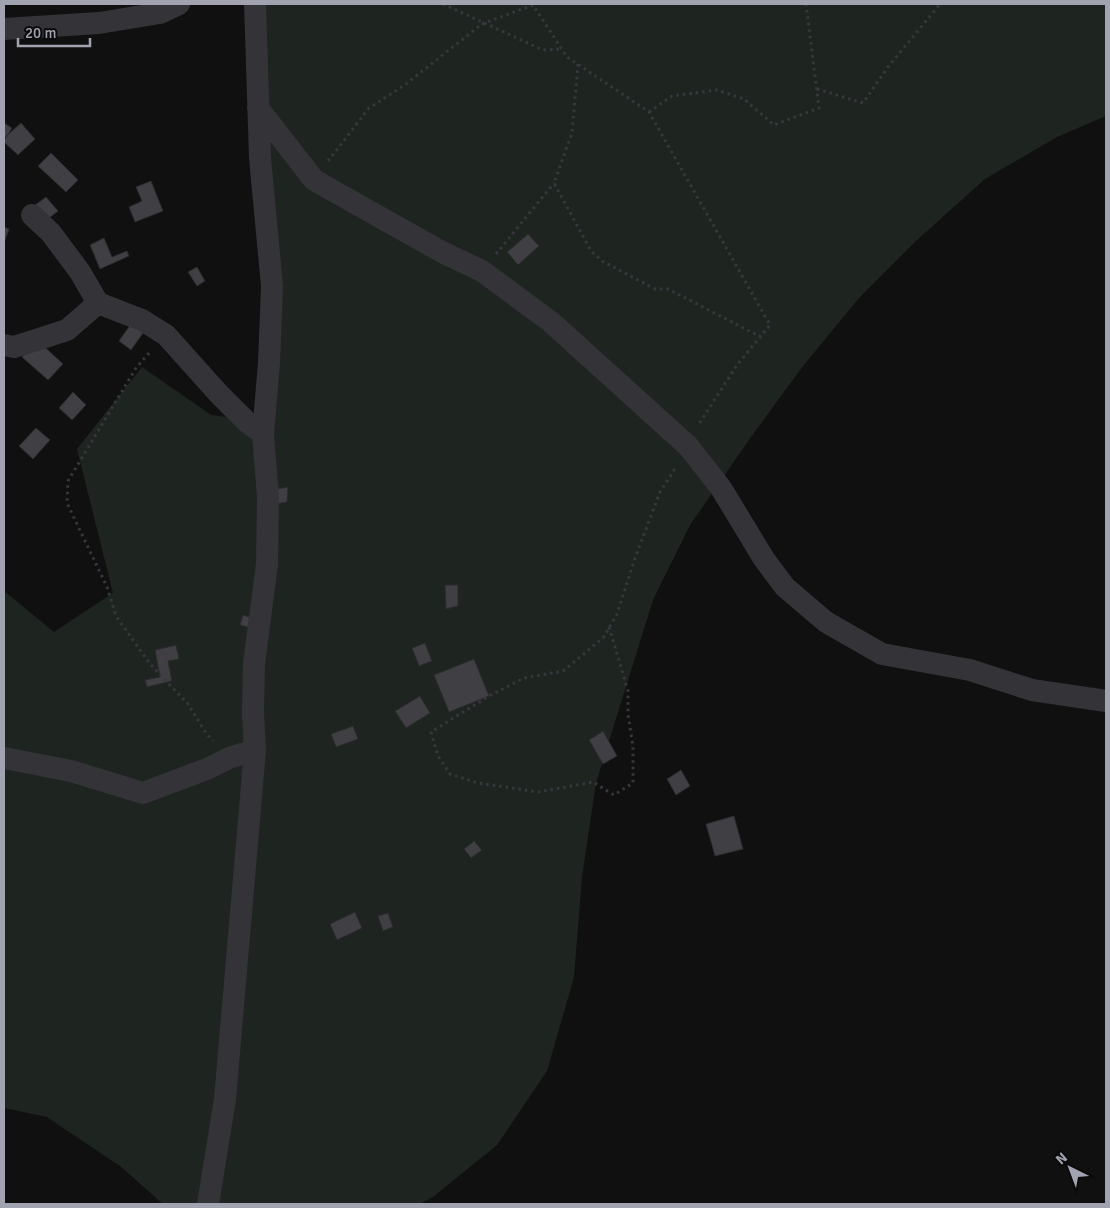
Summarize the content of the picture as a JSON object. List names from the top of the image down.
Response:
{
  "scale_bar": "20 m",
  "north": "top left"
}
